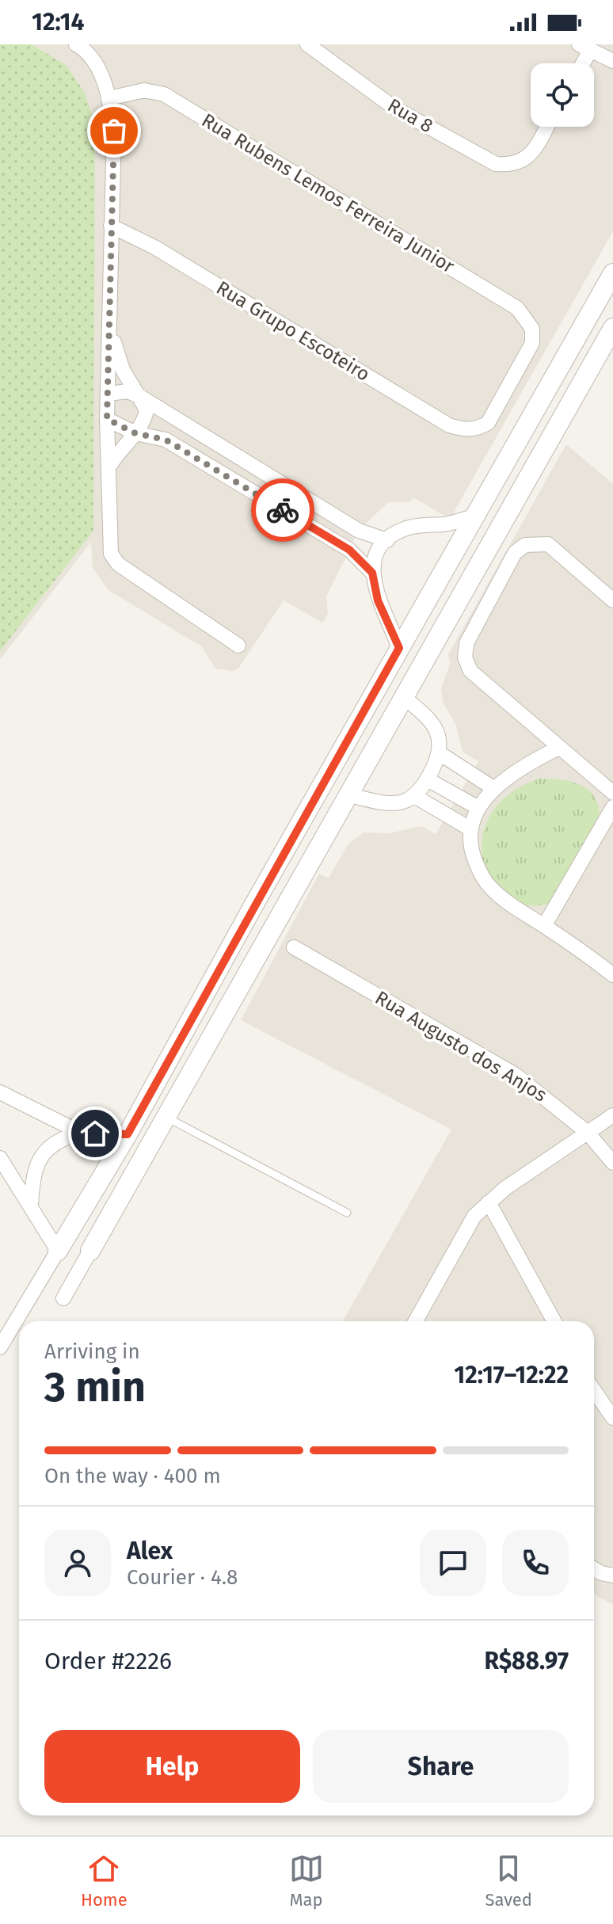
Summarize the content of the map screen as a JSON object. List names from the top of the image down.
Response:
{
  "streets": {
    "street": [
      "Rua 8",
      "Rua Rubens Lemos Ferreira Junior",
      "Rua Grupo Escoteiro",
      "Rua Augusto dos Anjos"
    ]
  },
  "crossings": [
    ["Rua Rubens Lemos Ferreira Junior", "Rua Grupo Escoteiro"]
  ],
  "page": {
    "status": "12:14",
    "heading": ["3 min", "Arriving in", "12:17–12:22"],
    "panel": [
      "Alex",
      "Courier · 4.8",
      "Order #2226",
      "R$88.97"
    ],
    "bar": "On the way · 400 m",
    "buttons": ["Help", "Share"],
    "tabs": ["Home", "Map", "Saved"]
  }
}
